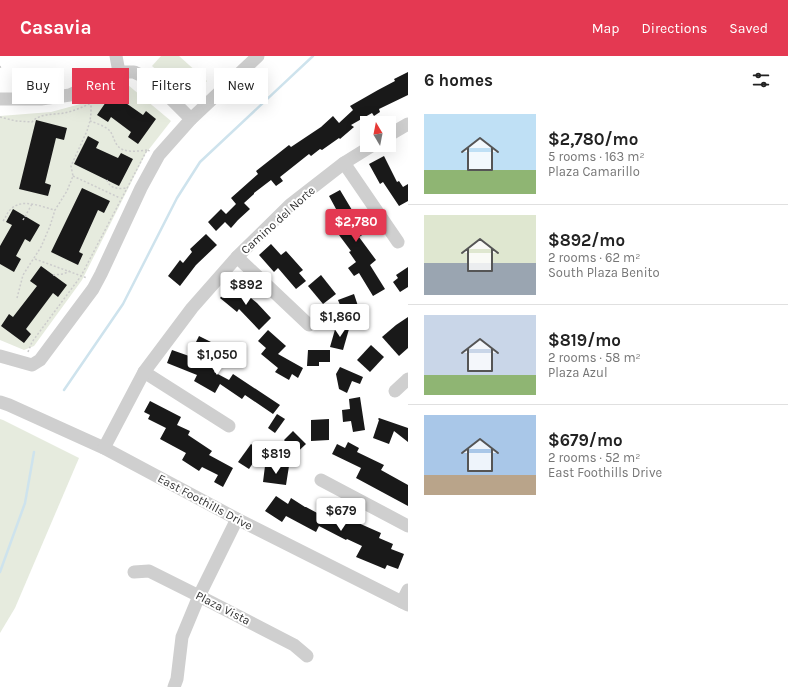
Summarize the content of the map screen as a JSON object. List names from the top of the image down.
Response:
{
  "streets": {
    "street": ["Camino del Norte", "East Foothills Drive", "Plaza Vista"]
  },
  "crossings": [
    ["Camino del Norte", "East Foothills Drive"]
  ],
  "north": "top",
  "page": {
    "header": "Casavia",
    "nav": ["Map", "Directions", "Saved"],
    "heading": "6 homes",
    "chip": [
      "Buy",
      "Rent",
      "Filters",
      "New"
    ],
    "list": [
      {
        "name": "$2,780/mo",
        "note": "5 rooms · 163 m² · Plaza Camarillo"
      },
      {
        "name": "$892/mo",
        "note": "2 rooms · 62 m² · South Plaza Benito"
      },
      {
        "name": "$819/mo",
        "note": "2 rooms · 58 m² · Plaza Azul"
      },
      {
        "name": "$679/mo",
        "note": "2 rooms · 52 m² · East Foothills Drive"
      }
    ],
    "price": [
      "$2,780",
      "$892",
      "$1,860",
      "$1,050",
      "$819",
      "$679"
    ]
  }
}
